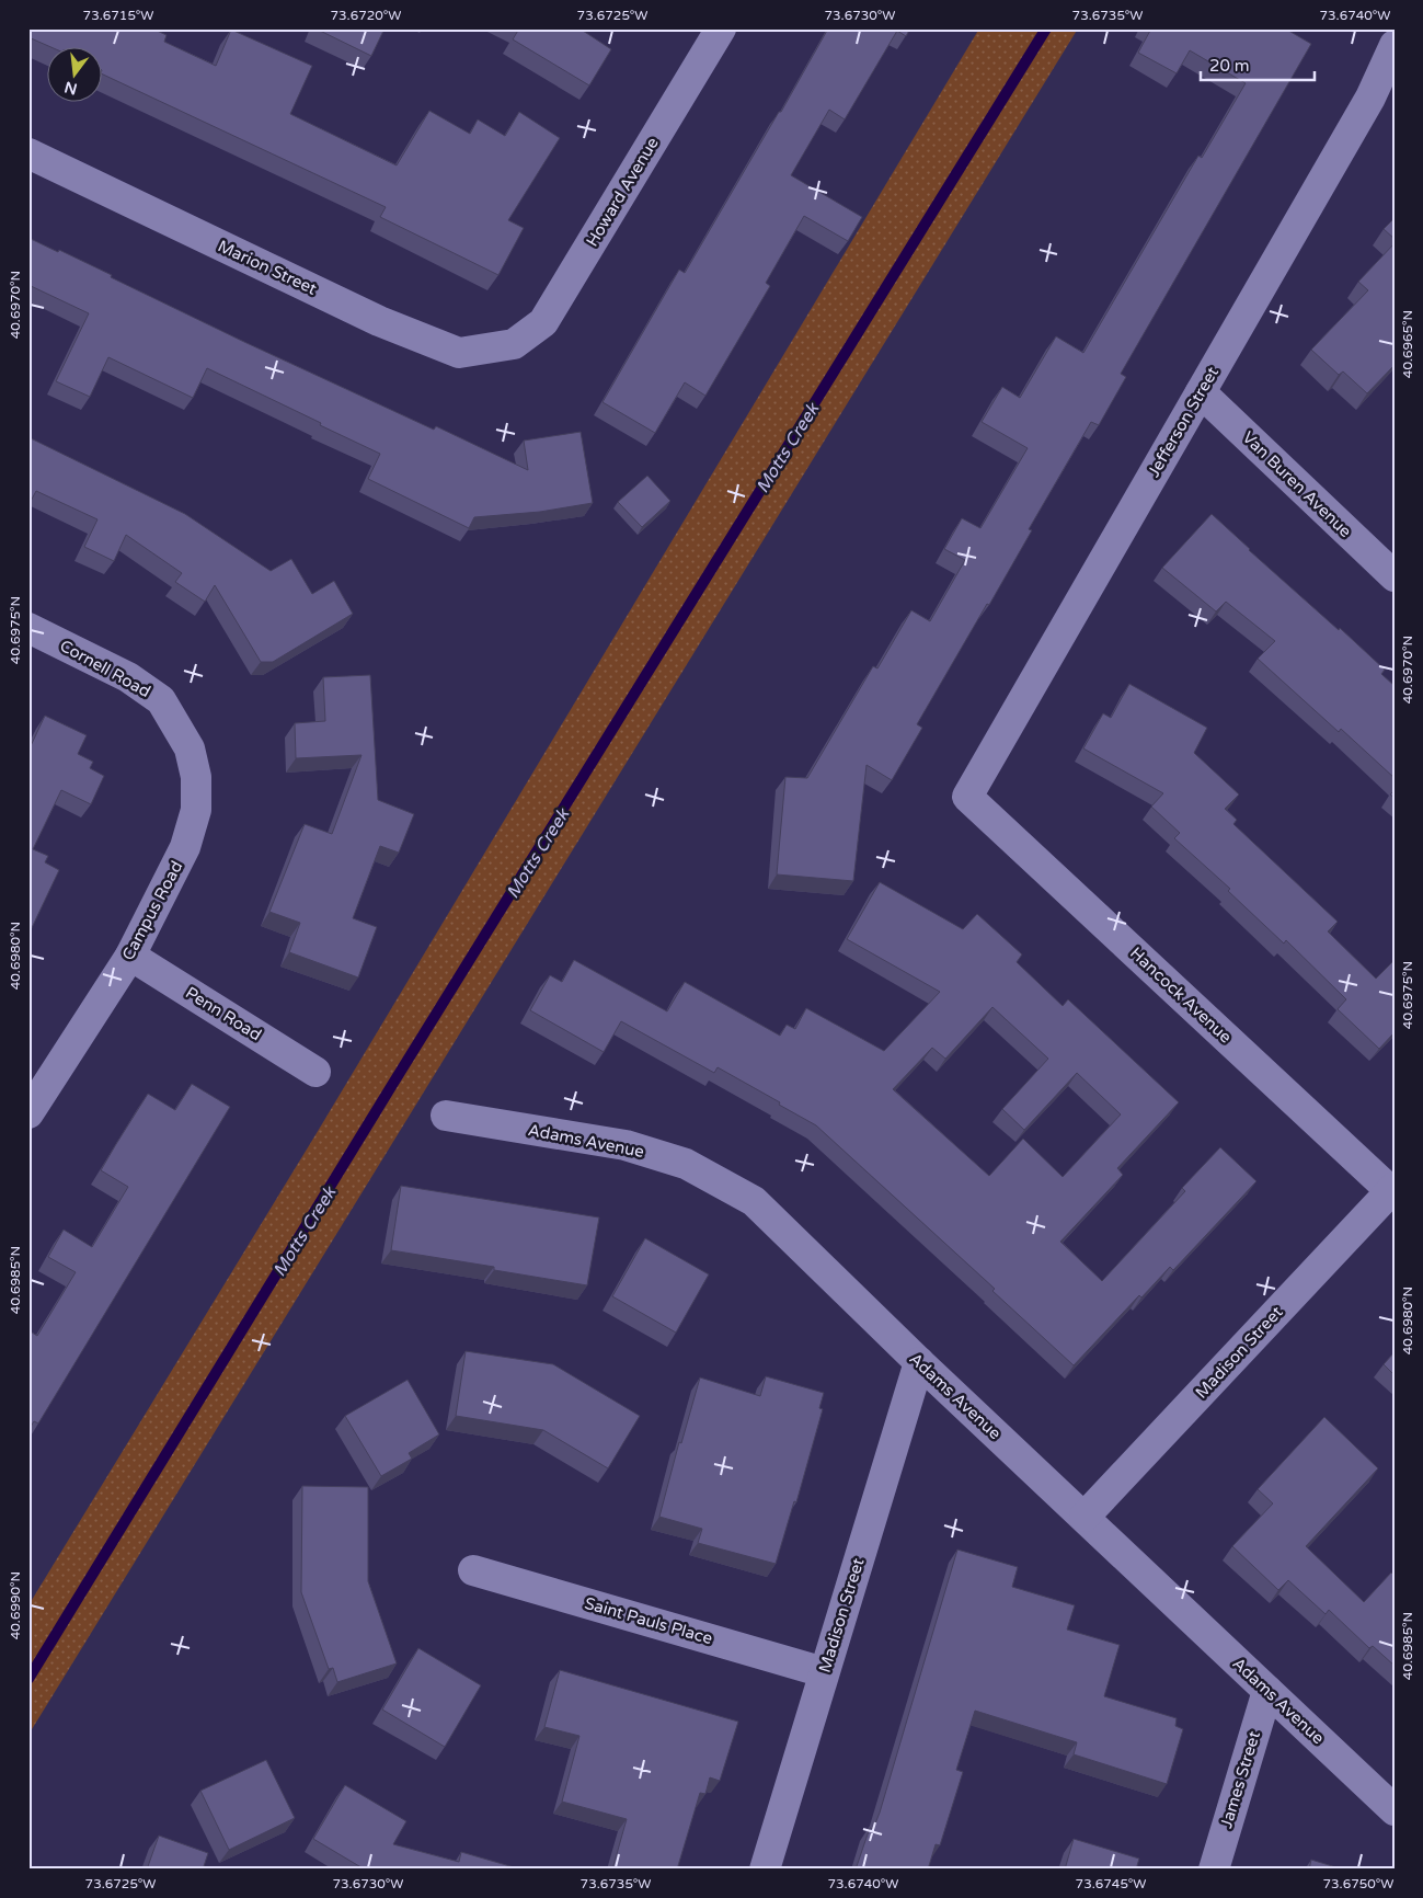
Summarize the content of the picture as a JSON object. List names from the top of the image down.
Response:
{
  "streets": {
    "street": [
      "Howard Avenue",
      "Marion Street",
      "Jefferson Street",
      "Van Buren Avenue",
      "Cornell Road",
      "Campus Road",
      "Hancock Avenue",
      "Penn Road",
      "Adams Avenue",
      "Madison Street",
      "Saint Pauls Place",
      "James Street"
    ]
  },
  "crossings": [
    ["Howard Avenue", "Marion Street"],
    ["Jefferson Street", "Van Buren Avenue"],
    ["Jefferson Street", "Hancock Avenue"],
    ["Cornell Road", "Campus Road"],
    ["Campus Road", "Penn Road"],
    ["Hancock Avenue", "Madison Street"],
    ["Adams Avenue", "Madison Street"],
    ["Adams Avenue", "James Street"],
    ["Madison Street", "Saint Pauls Place"]
  ],
  "water": ["Motts Creek"],
  "scale_bar": "20 m",
  "north": "bottom",
  "coordinates": [
    "73.6715°W",
    "73.6720°W",
    "73.6725°W",
    "73.6730°W",
    "73.6735°W",
    "73.6740°W",
    "40.6970°N",
    "40.6965°N",
    "40.6975°N",
    "40.6980°N",
    "40.6985°N",
    "40.6990°N",
    "73.6745°W",
    "73.6750°W"
  ]
}
